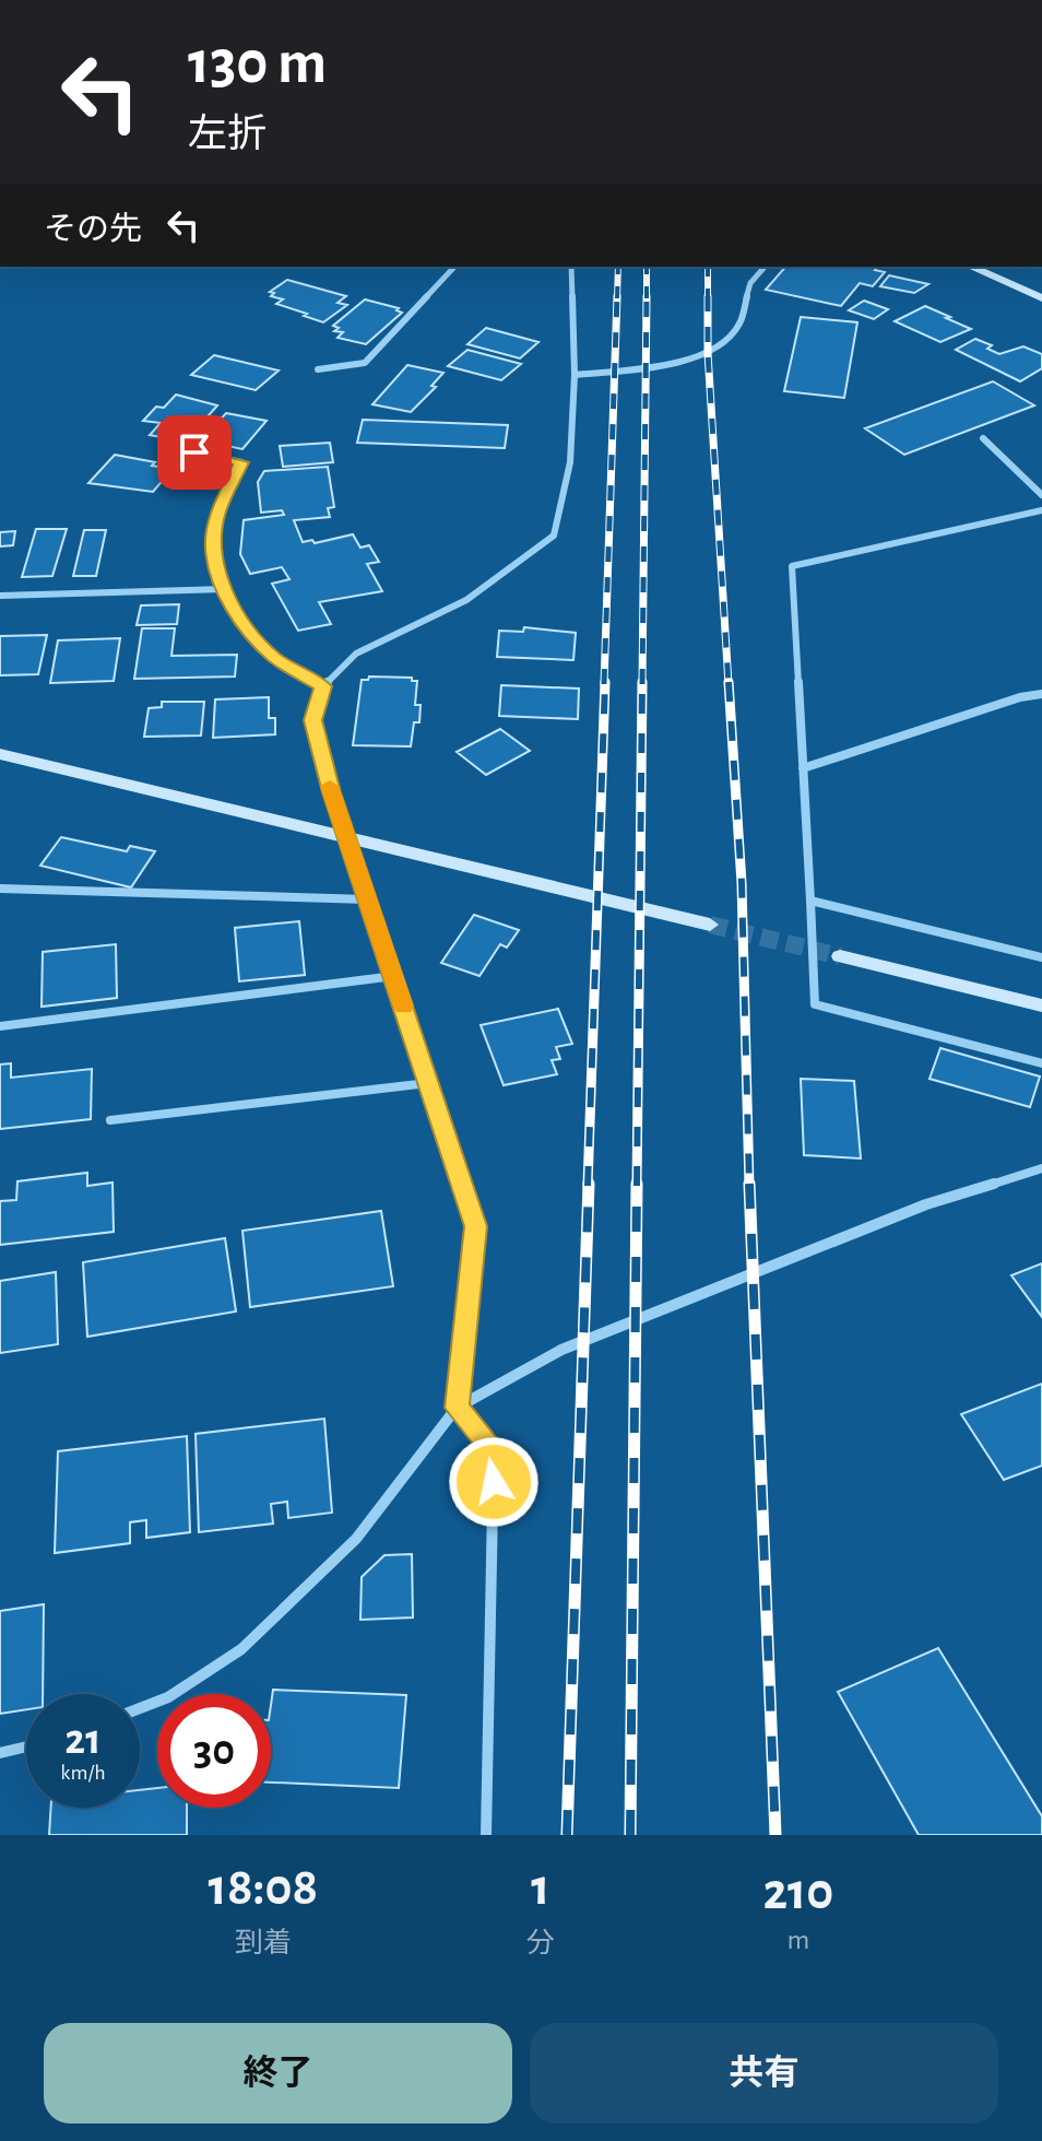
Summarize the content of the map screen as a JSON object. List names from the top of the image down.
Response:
{
  "page": {
    "turn": ["130 m", "左折"],
    "then": "その先",
    "speed": "21 km/h",
    "limit": "30",
    "eta": [
      "18:08",
      "到着",
      "1",
      "分",
      "210",
      "m"
    ],
    "buttons": ["終了", "共有"]
  }
}
